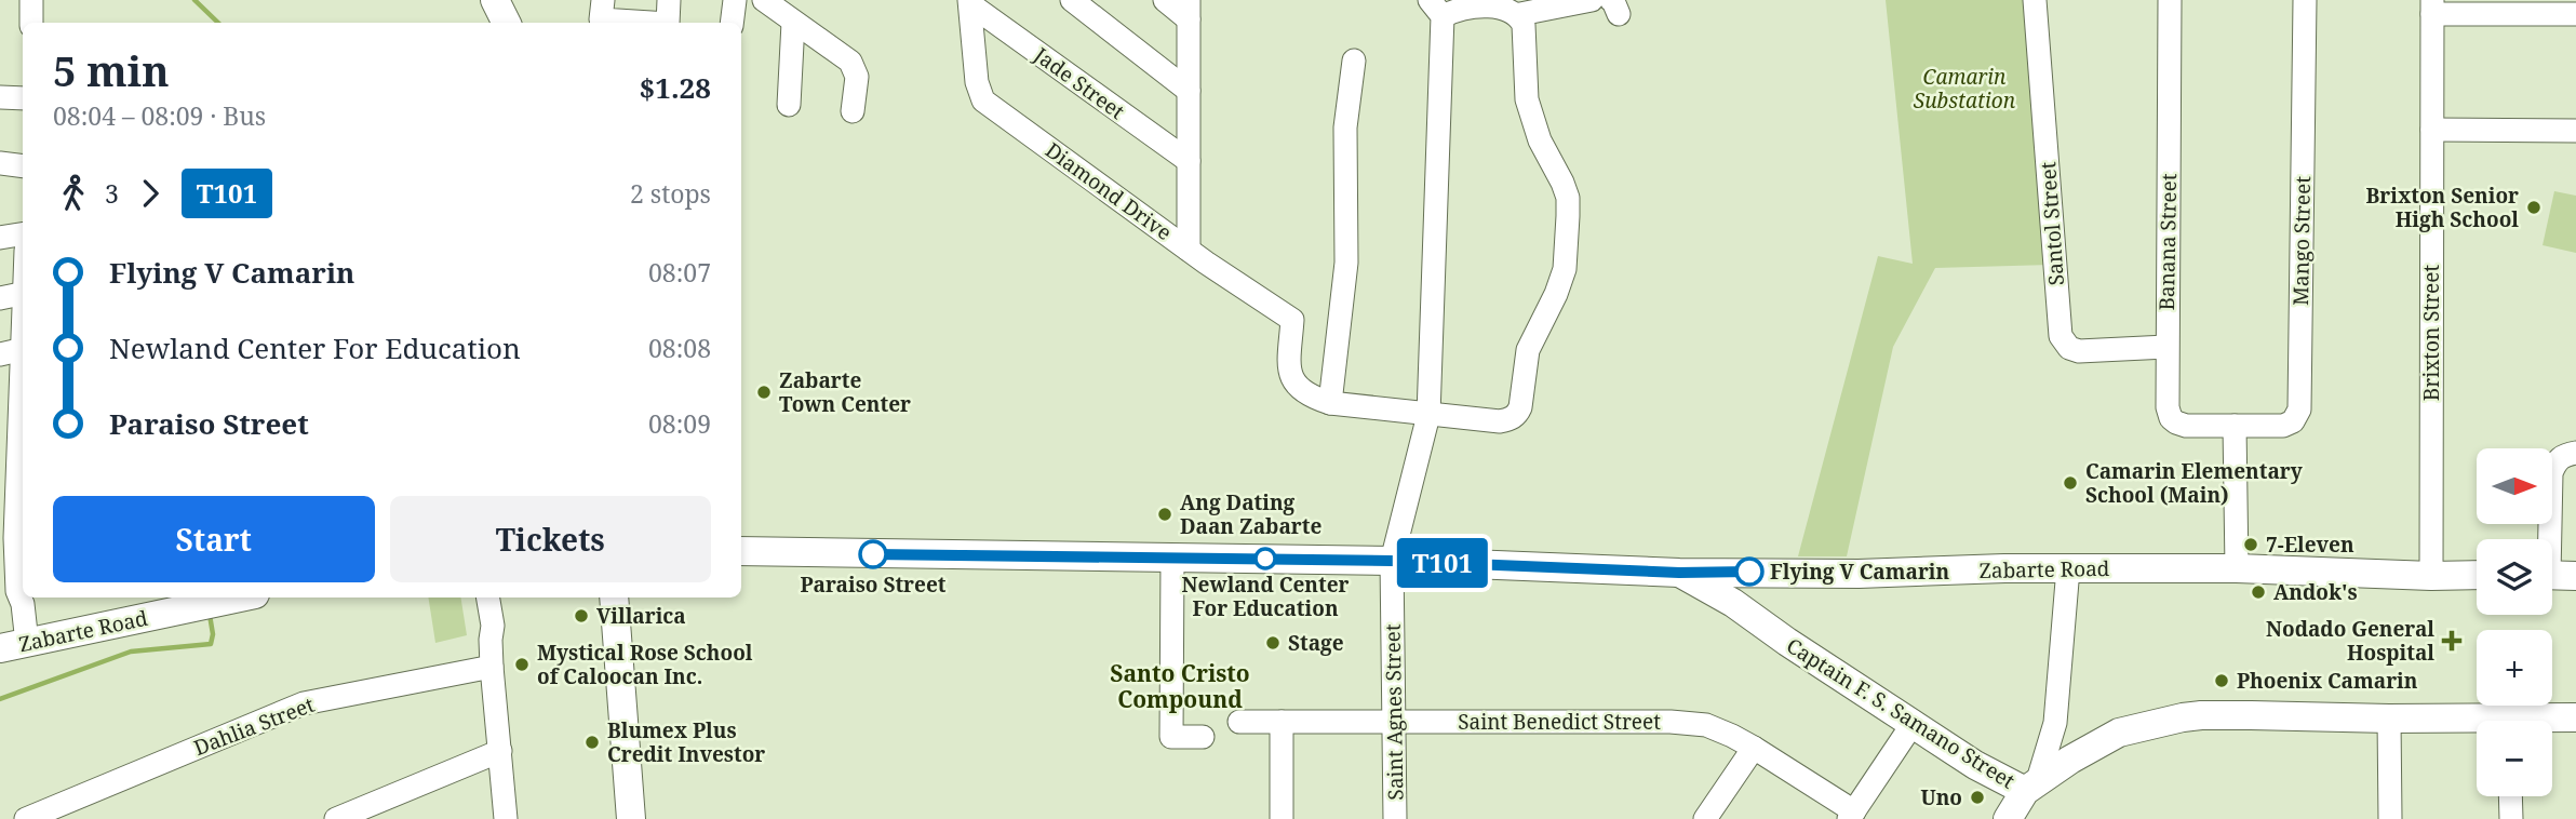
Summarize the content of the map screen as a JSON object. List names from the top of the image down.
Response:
{
  "streets": {
    "main road": ["Zabarte Road", "Captain F. S. Samano Street"],
    "street": [
      "Jade Street",
      "Diamond Drive",
      "Santol Street",
      "Mango Street",
      "Banana Street",
      "Brixton Street",
      "Saint Agnes Street",
      "Saint Benedict Street",
      "Dahlia Street"
    ]
  },
  "crossings": [
    ["Jade Street", "Diamond Drive"],
    ["Santol Street", "Banana Street"],
    ["Mango Street", "Banana Street"],
    ["Brixton Street", "Zabarte Road"],
    ["Zabarte Road", "Saint Agnes Street"],
    ["Zabarte Road", "Captain F. S. Samano Street"],
    ["Saint Agnes Street", "Saint Benedict Street"]
  ],
  "districts": ["Santo Cristo Compound"],
  "parks": ["Camarin Substation"],
  "places": {
    "other": [
      "Brixton Senior High School",
      "Zabarte Town Center",
      "Camarin Elementary School (Main)",
      "Ang Dating Daan Zabarte",
      "7-Eleven",
      "Paraiso Street",
      "Newland Center For Education",
      "Flying V Camarin",
      "Andok's",
      "Villarica",
      "Stage",
      "Mystical Rose School of Caloocan Inc.",
      "Phoenix Camarin",
      "Blumex Plus Credit Investor",
      "Uno"
    ],
    "health": ["Nodado General Hospital"]
  },
  "lines": ["bus line T101"],
  "north": "right",
  "page": {
    "on_map": "T101",
    "heading": ["5 min", "08:04 – 08:09 · Bus", "$1.28"],
    "legs": ["3", "T101", "2 stops"],
    "list": [
      {
        "name": "Flying V Camarin",
        "value": "08:07"
      },
      {
        "name": "Newland Center For Education",
        "value": "08:08"
      },
      {
        "name": "Paraiso Street",
        "value": "08:09"
      }
    ],
    "map_buttons": ["+", "−"],
    "buttons": ["Start", "Tickets"]
  }
}
